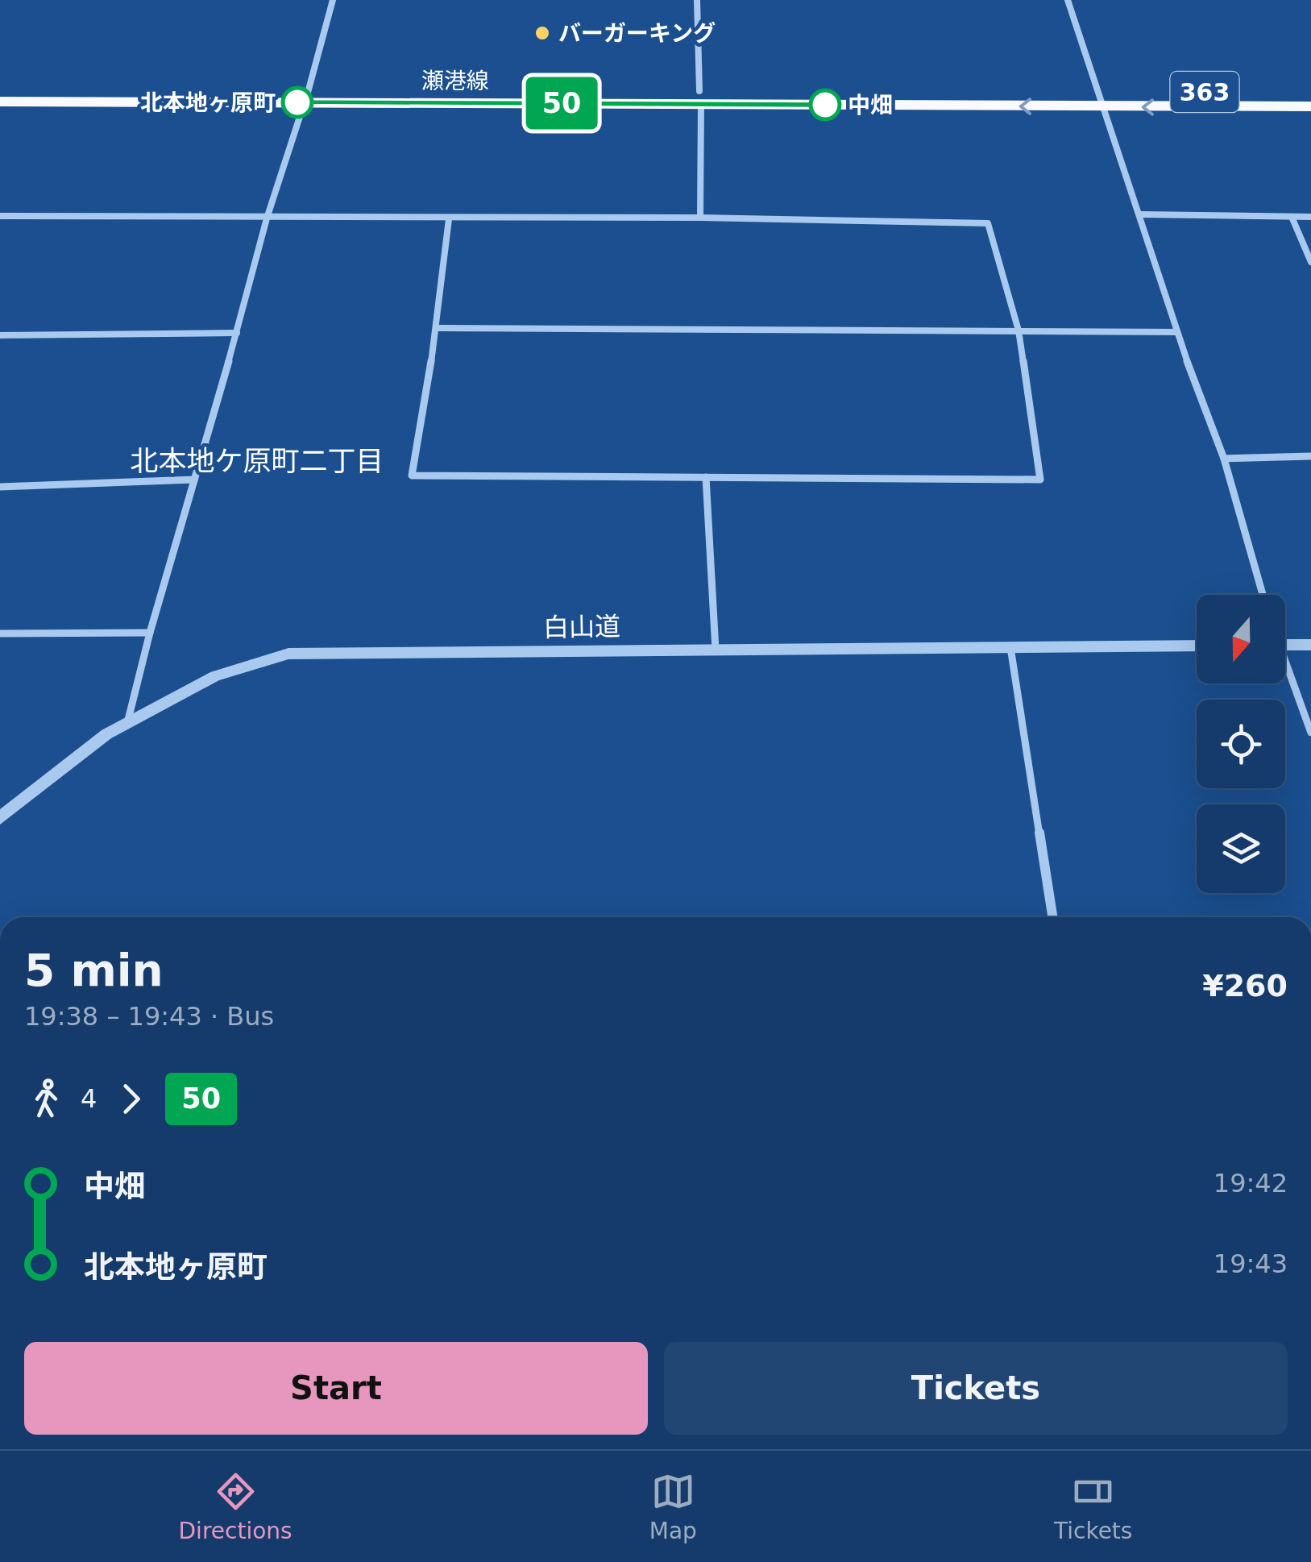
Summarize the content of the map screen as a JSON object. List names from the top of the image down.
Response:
{
  "streets": {
    "highway": ["瀬港線", "363"],
    "street": ["白山道"]
  },
  "crossings": [
    ["瀬港線", "363"]
  ],
  "districts": ["北本地ケ原町二丁目"],
  "places": ["バーガーキング", "北本地ヶ原町", "中畑"],
  "lines": ["bus line 50"],
  "north": "bottom",
  "page": {
    "on_map": "50",
    "heading": ["5 min", "19:38 – 19:43 · Bus", "¥260"],
    "legs": ["4", "50"],
    "list": [
      {
        "name": "中畑",
        "value": "19:42"
      },
      {
        "name": "北本地ヶ原町",
        "value": "19:43"
      }
    ],
    "buttons": ["Start", "Tickets"],
    "tabs": ["Directions", "Map", "Tickets"]
  }
}
